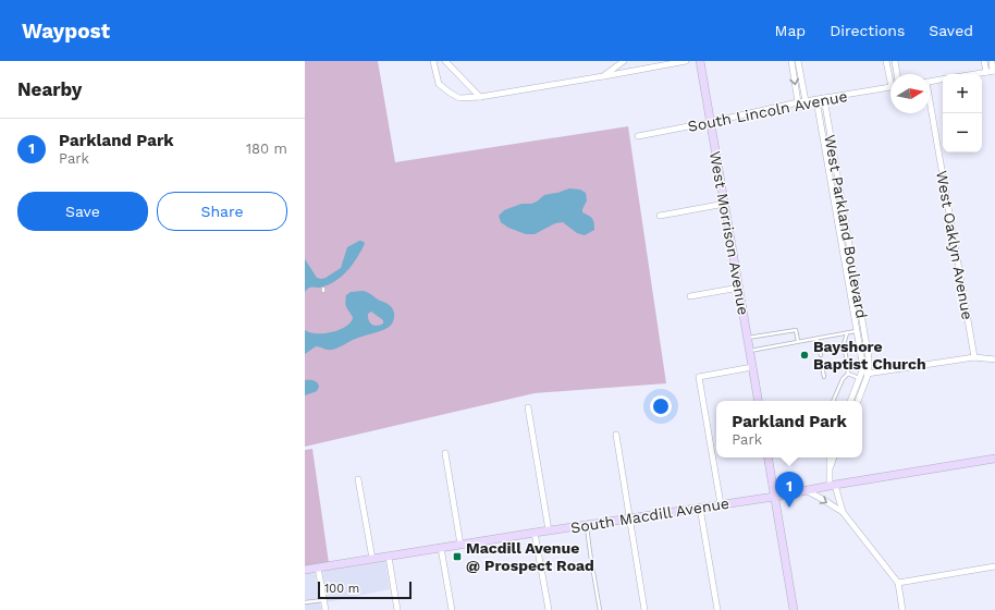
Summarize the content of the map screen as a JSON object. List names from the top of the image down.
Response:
{
  "streets": {
    "street": [
      "South Lincoln Avenue",
      "West Parkland Boulevard",
      "West Morrison Avenue",
      "West Oaklyn Avenue",
      "South Macdill Avenue"
    ]
  },
  "crossings": [
    ["South Lincoln Avenue", "West Parkland Boulevard"],
    ["South Lincoln Avenue", "West Morrison Avenue"]
  ],
  "places": {
    "other": ["Bayshore Baptist Church"],
    "transit": ["Macdill Avenue @ Prospect Road"]
  },
  "scale_bar": "100 m",
  "north": "right",
  "page": {
    "header": "Waypost",
    "nav": ["Map", "Directions", "Saved"],
    "heading": "Nearby",
    "map_buttons": ["+", "−"],
    "list": [
      {
        "mark": "1",
        "name": "Parkland Park",
        "note": "Park",
        "value": "180 m"
      }
    ],
    "buttons": ["Save", "Share"],
    "popup": ["Parkland Park", "Park"],
    "pins": "1",
    "scale": "100 m"
  }
}
